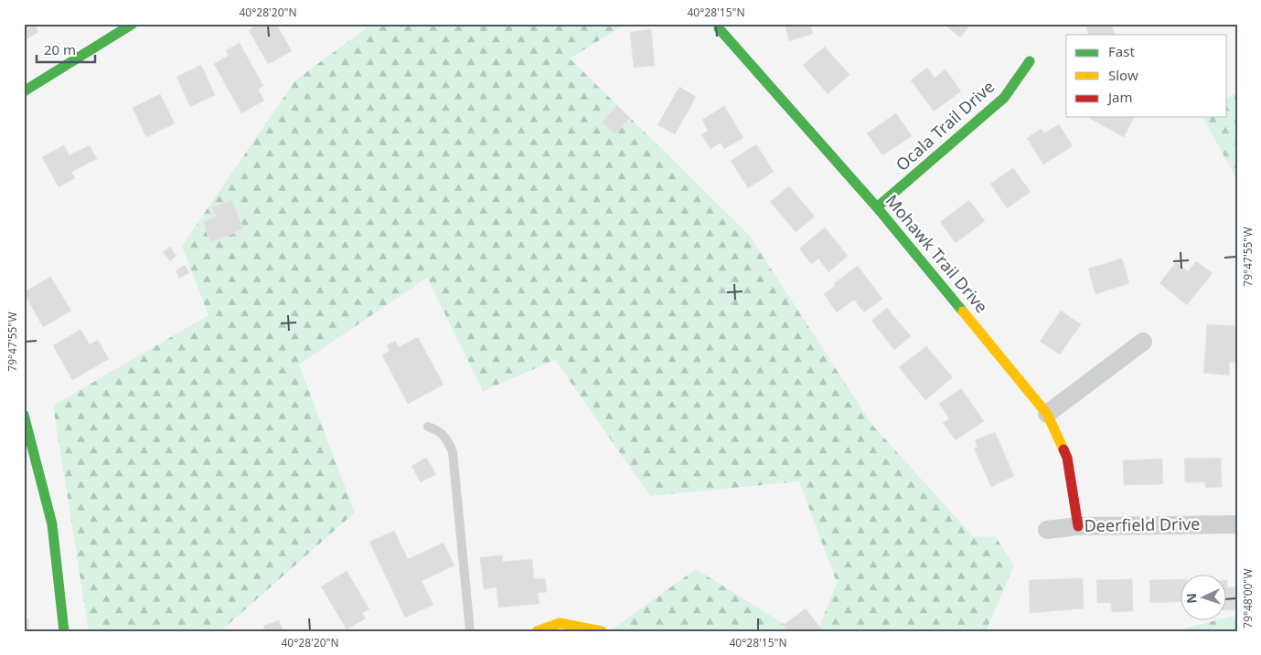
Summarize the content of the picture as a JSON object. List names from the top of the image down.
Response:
{
  "streets": {
    "street": ["Ocala Trail Drive", "Mohawk Trail Drive", "Deerfield Drive"]
  },
  "crossings": [
    ["Ocala Trail Drive", "Mohawk Trail Drive"],
    ["Mohawk Trail Drive", "Deerfield Drive"]
  ],
  "legend": ["Fast", "Slow", "Jam"],
  "scale_bar": "20 m",
  "north": "left",
  "coordinates": [
    "40°28'20\"N",
    "40°28'15\"N",
    "79°47'55\"W",
    "79°48'00\"W"
  ]
}
